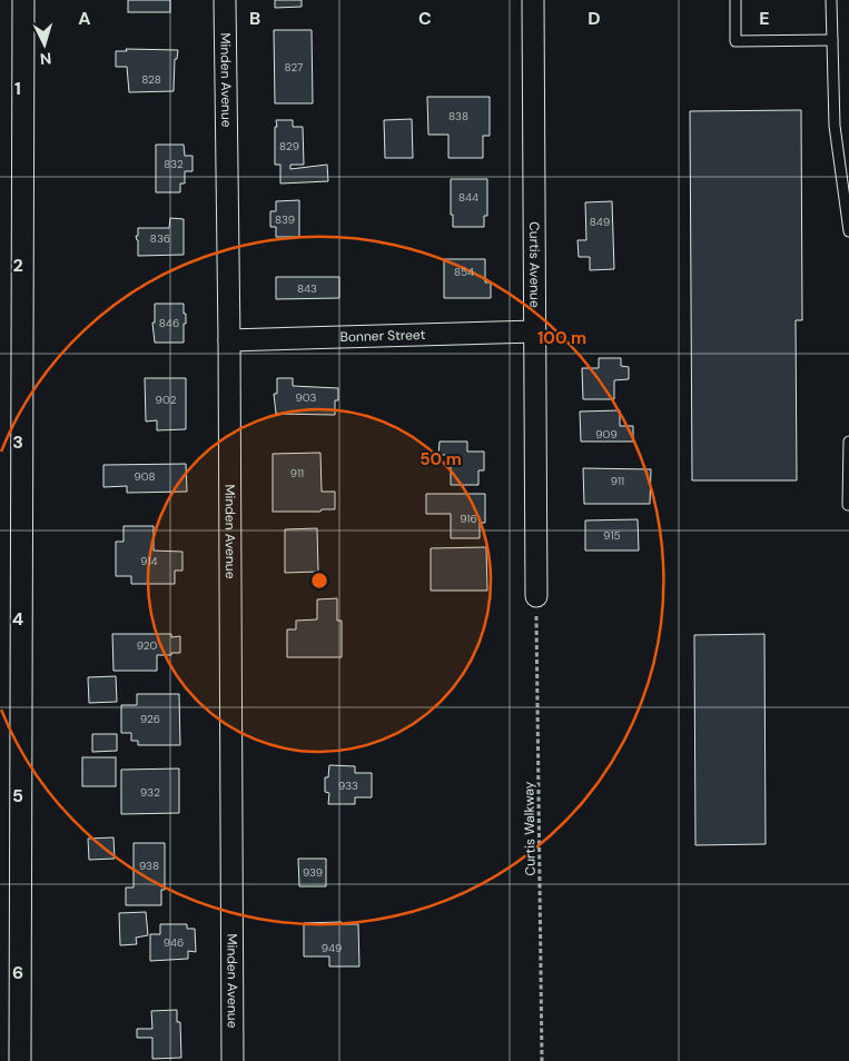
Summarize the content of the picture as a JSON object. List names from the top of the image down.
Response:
{
  "streets": {
    "street": ["Minden Avenue", "Curtis Avenue", "Bonner Street"],
    "path": ["Curtis Walkway"]
  },
  "crossings": [
    ["Minden Avenue", "Bonner Street"],
    ["Curtis Avenue", "Bonner Street"],
    ["Curtis Avenue", "Curtis Walkway"]
  ],
  "house_numbers": [
    "827",
    "828",
    "838",
    "829",
    "832",
    "844",
    "839",
    "849",
    "836",
    "854",
    "843",
    "846",
    "903",
    "902",
    "909",
    "911",
    "908",
    "911",
    "916",
    "915",
    "914",
    "920",
    "926",
    "933",
    "932",
    "938",
    "939",
    "946",
    "949"
  ],
  "north": "bottom",
  "grid": {
    "columns": [
      "A",
      "B",
      "C",
      "D",
      "E"
    ],
    "rows": [
      "1",
      "2",
      "3",
      "4",
      "5",
      "6"
    ]
  },
  "rings": ["100 m", "50 m"]
}
